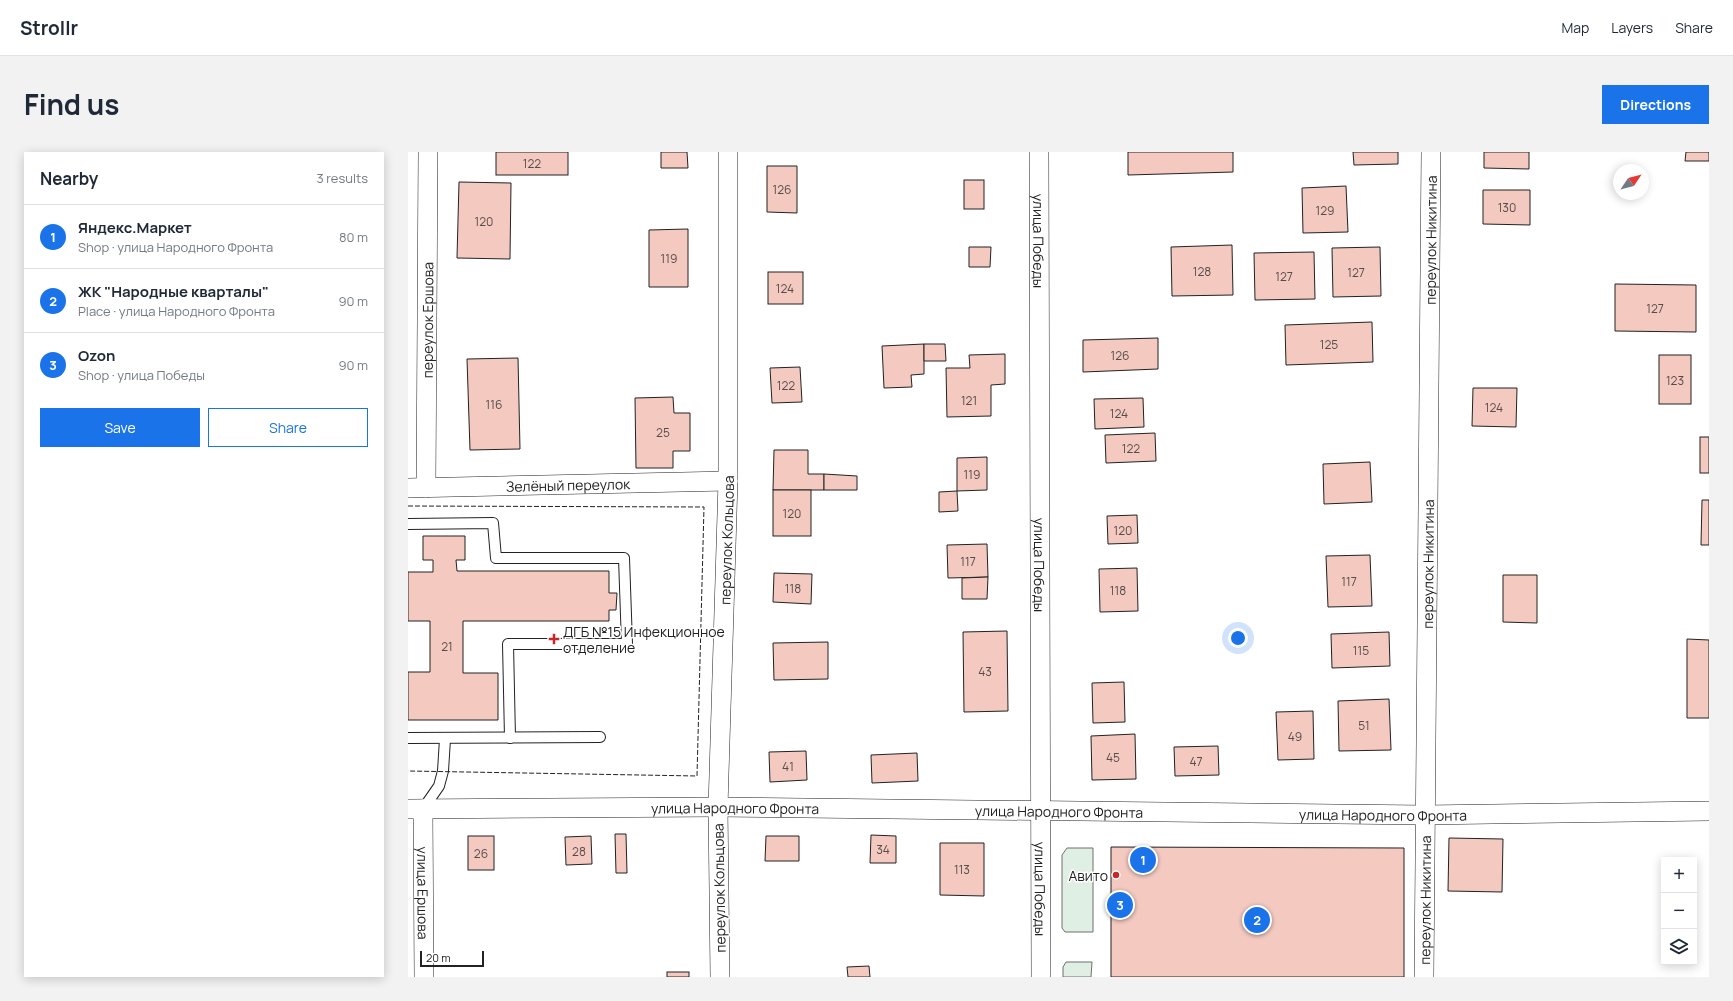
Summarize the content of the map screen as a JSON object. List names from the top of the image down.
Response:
{
  "streets": {
    "street": [
      "улица Победы",
      "переулок Никитина",
      "переулок Ершова",
      "Зелёный переулок",
      "переулок Кольцова",
      "улица Народного Фронта",
      "улица Ершова"
    ]
  },
  "crossings": [
    ["улица Победы", "улица Народного Фронта"],
    ["переулок Никитина", "улица Народного Фронта"],
    ["переулок Ершова", "Зелёный переулок"],
    ["Зелёный переулок", "переулок Кольцова"],
    ["переулок Кольцова", "улица Народного Фронта"],
    ["улица Народного Фронта", "улица Ершова"]
  ],
  "places": {
    "health": ["ДГБ №15 Инфекционное отделение"],
    "other": ["Авито"]
  },
  "house_numbers": [
    "122",
    "126",
    "130",
    "129",
    "120",
    "119",
    "128",
    "127",
    "127",
    "124",
    "127",
    "125",
    "126",
    "123",
    "122",
    "121",
    "116",
    "124",
    "124",
    "25",
    "122",
    "119",
    "120",
    "120",
    "117",
    "117",
    "118",
    "118",
    "21",
    "115",
    "43",
    "51",
    "49",
    "45",
    "47",
    "41",
    "34",
    "28",
    "26",
    "113"
  ],
  "scale_bar": "20 m",
  "north": "top right",
  "page": {
    "header": "Strollr",
    "nav": ["Map", "Layers", "Share"],
    "title": "Find us",
    "buttons": [
      "Directions",
      ["Save", "Share"]
    ],
    "heading": ["Nearby", "3 results"],
    "list": [
      {
        "mark": "1",
        "name": "Яндекс.Маркет",
        "note": "Shop · улица Народного Фронта",
        "value": "80 m"
      },
      {
        "mark": "2",
        "name": "ЖК \"Народные кварталы\"",
        "note": "Place · улица Народного Фронта",
        "value": "90 m"
      },
      {
        "mark": "3",
        "name": "Ozon",
        "note": "Shop · улица Победы",
        "value": "90 m"
      }
    ],
    "pins": ["1", "3", "2"],
    "map_buttons": ["+", "−"],
    "scale": "20 m"
  }
}
